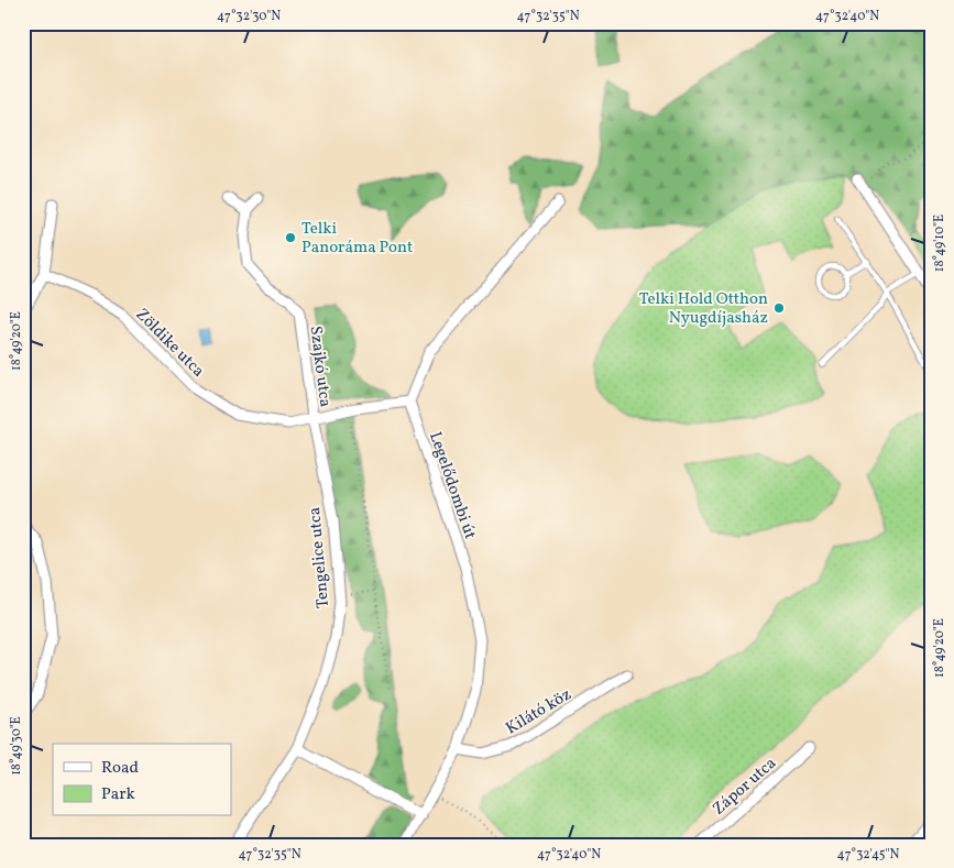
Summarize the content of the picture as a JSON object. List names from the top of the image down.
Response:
{
  "streets": {
    "street": [
      "Zöldike utca",
      "Szajkó utca",
      "Legelődombi út",
      "Tengelice utca",
      "Kilátó köz",
      "Zápor utca"
    ]
  },
  "crossings": [
    ["Zöldike utca", "Szajkó utca"],
    ["Zöldike utca", "Legelődombi út"],
    ["Zöldike utca", "Tengelice utca"],
    ["Szajkó utca", "Tengelice utca"],
    ["Legelődombi út", "Kilátó köz"]
  ],
  "places": ["Telki Panoráma Pont", "Telki Hold Otthon Nyugdíjasház"],
  "legend": ["Road", "Park"],
  "coordinates": [
    "47°32'30\"N",
    "47°32'35\"N",
    "47°32'40\"N",
    "18°49'10\"E",
    "18°49'20\"E",
    "18°49'30\"E",
    "47°32'45\"N"
  ]
}
